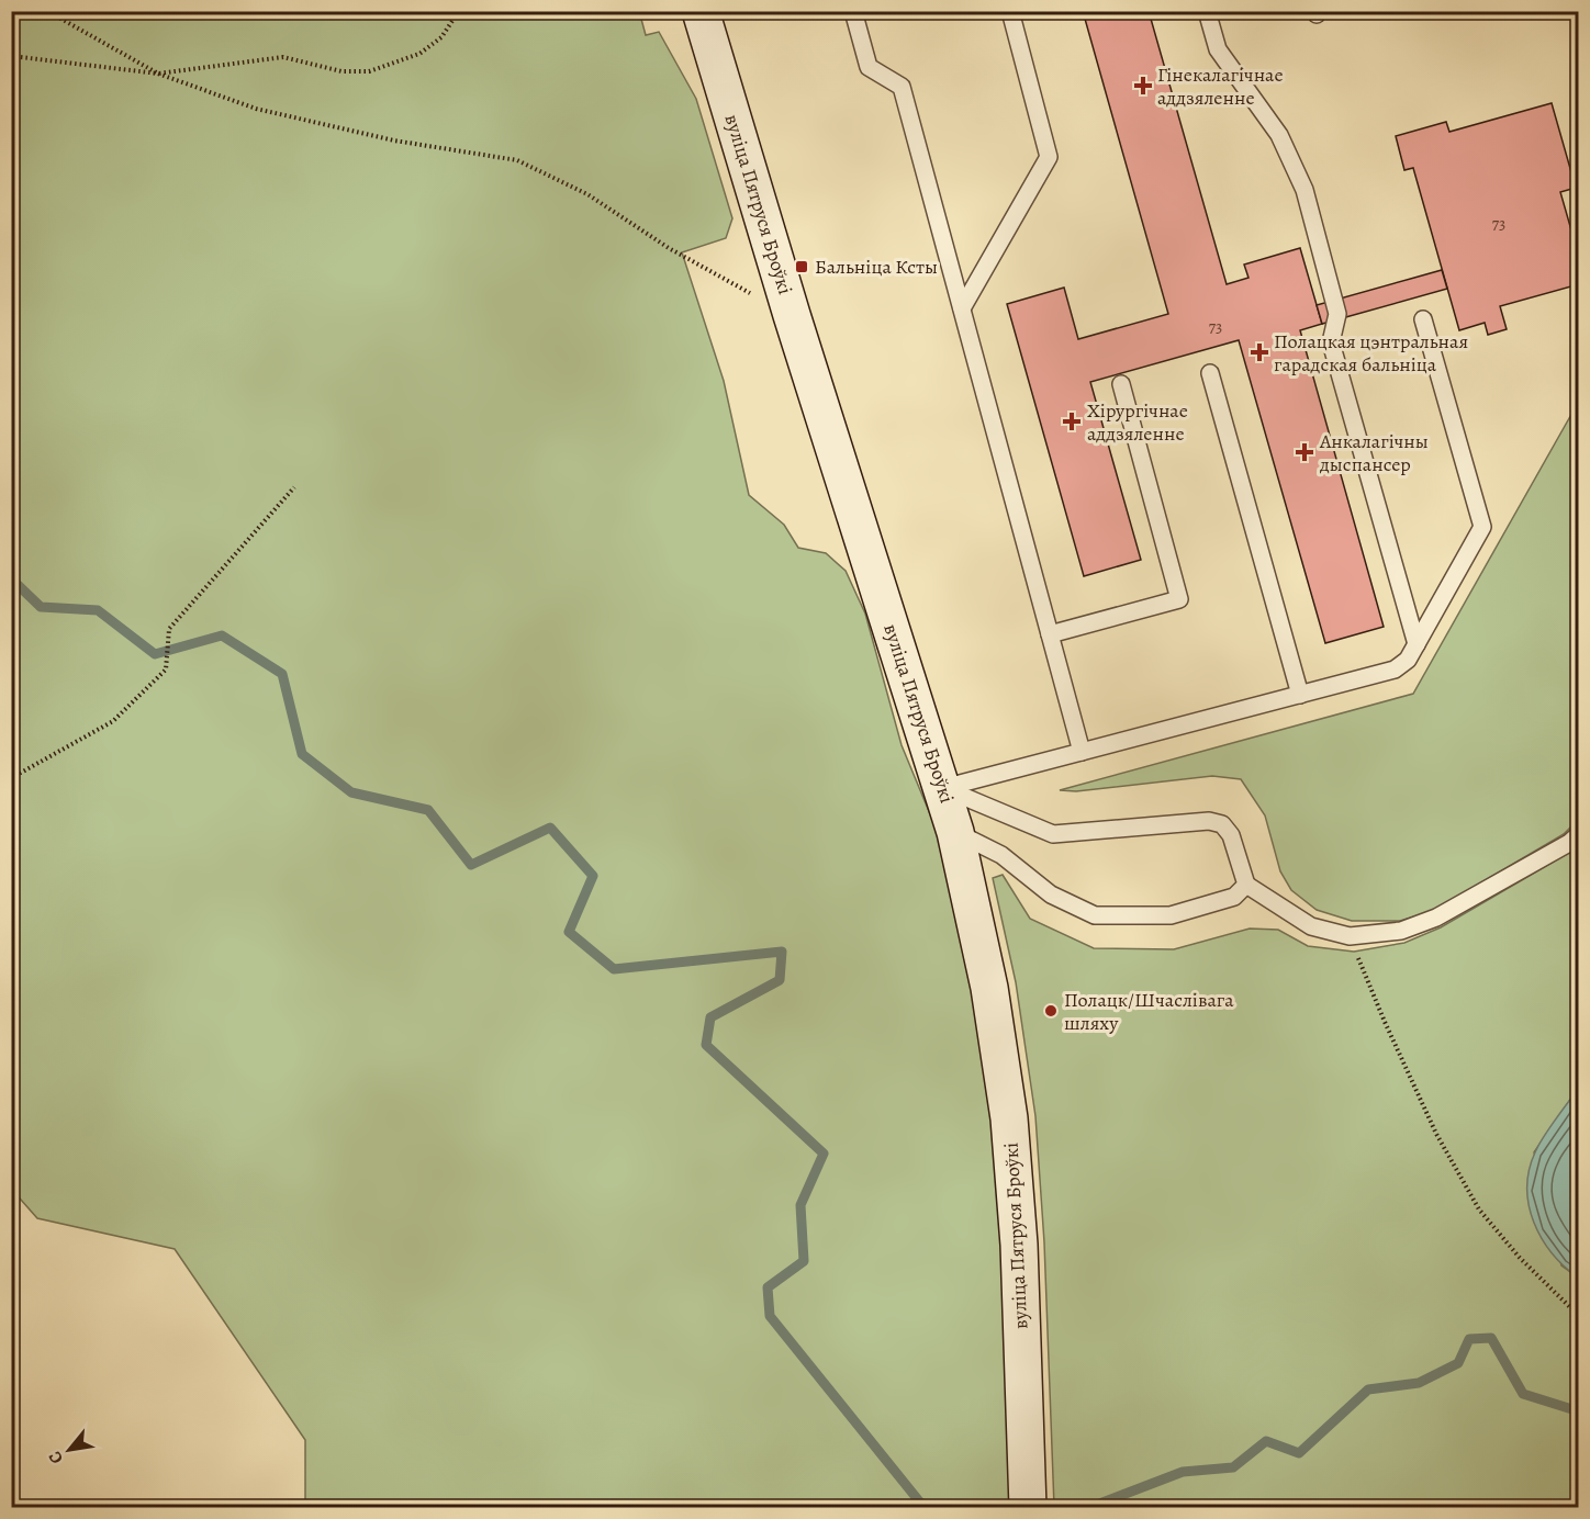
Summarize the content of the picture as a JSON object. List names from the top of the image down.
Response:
{
  "streets": {
    "main road": ["вуліца Пятруся Броўкі"]
  },
  "places": {
    "health": [
      "Гінекалагічнае аддзяленне",
      "Полацкая цэнтральная гарадская бальніца",
      "Хірургічнае аддзяленне",
      "Анкалагічны дыспансер"
    ],
    "transit": ["Бальніца Ксты"],
    "other": ["Полацк/Шчаслівага шляху"]
  },
  "house_numbers": ["73", "73"],
  "north": "bottom left"
}
